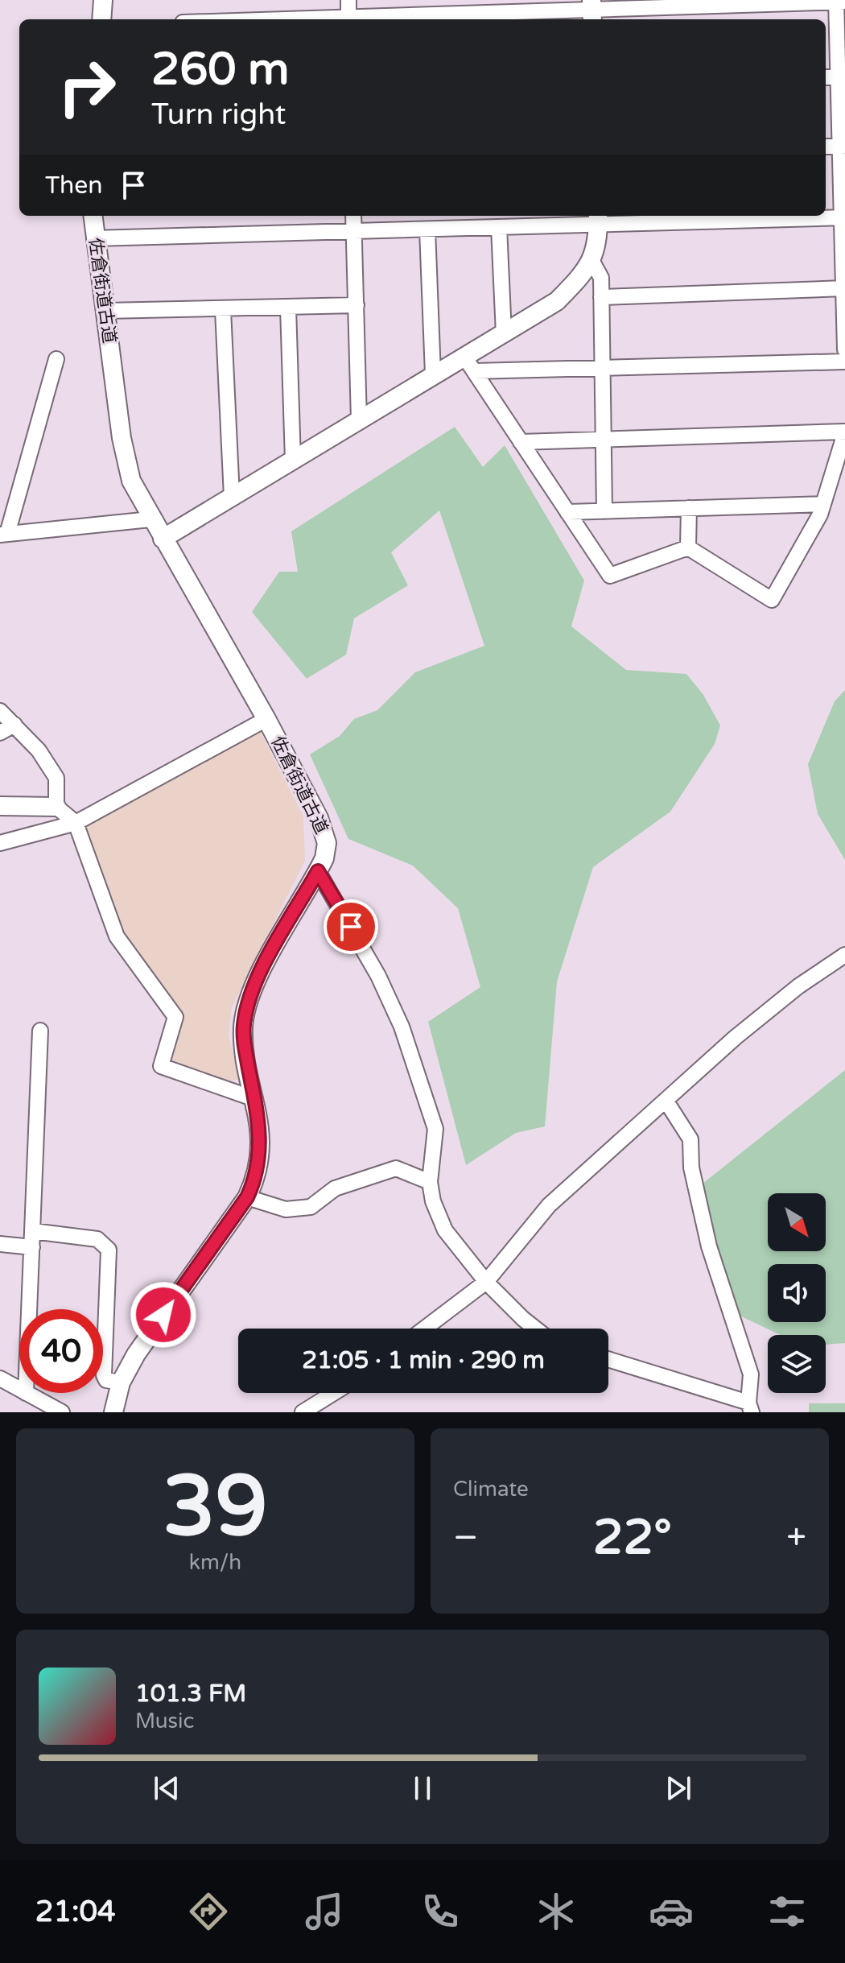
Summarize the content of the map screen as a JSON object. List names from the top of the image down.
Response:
{
  "streets": {
    "street": ["佐倉街道古道"]
  },
  "north": "bottom right",
  "page": {
    "turn": ["260 m", "Turn right"],
    "then": "Then",
    "limit": "40",
    "trip": "21:05 · 1 min · 290 m",
    "tile": [
      ["39", "km/h"],
      "Climate"
    ],
    "heat": ["−", "22°", "+"],
    "song": ["101.3 FM", "Music"],
    "tabs": "21:04"
  }
}
